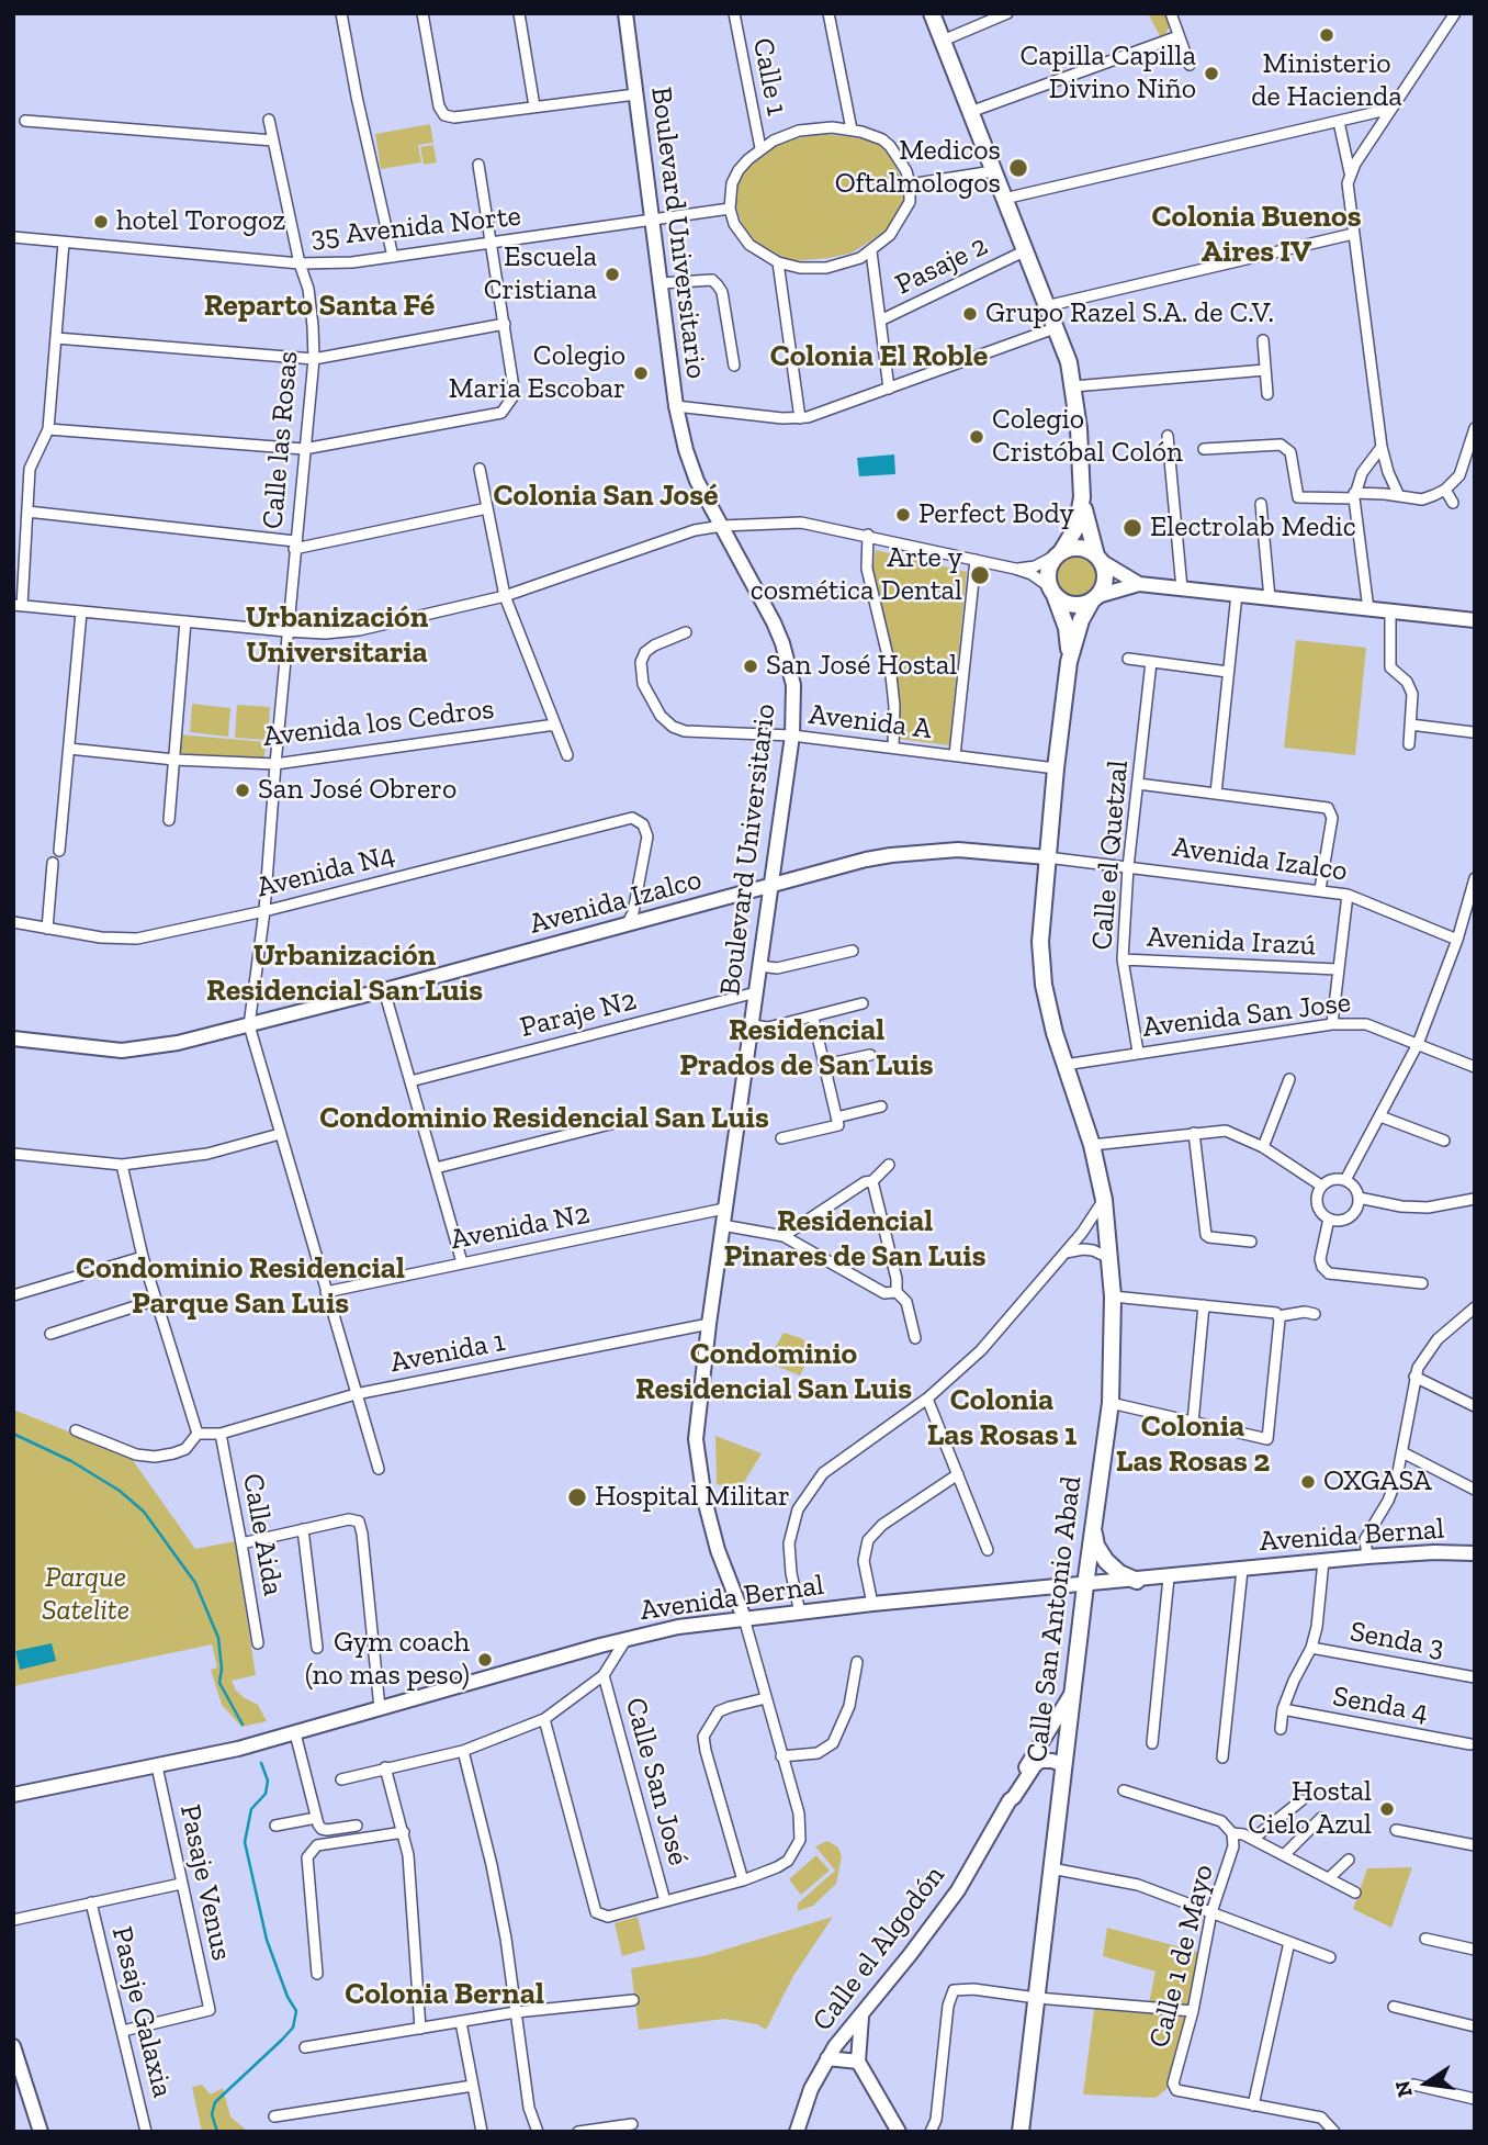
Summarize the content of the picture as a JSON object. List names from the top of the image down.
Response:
{
  "streets": {
    "main road": ["Calle San Antonio Abad"],
    "street": [
      "Calle 1",
      "35 Avenida Norte",
      "Boulevard Universitario",
      "Pasaje 2",
      "Calle las Rosas",
      "Avenida A",
      "Avenida los Cedros",
      "Calle el Quetzal",
      "Avenida Izalco",
      "Avenida N4",
      "Avenida Irazú",
      "Paraje N2",
      "Avenida San Jose",
      "Avenida N2",
      "Avenida 1",
      "Calle Aida",
      "Avenida Bernal",
      "Senda 3",
      "Senda 4",
      "Calle San José",
      "Pasaje Venus",
      "Calle el Algodón",
      "Calle 1 de Mayo",
      "Pasaje Galaxia"
    ]
  },
  "crossings": [
    ["Calle 1", "35 Avenida Norte"],
    ["35 Avenida Norte", "Boulevard Universitario"],
    ["35 Avenida Norte", "Calle las Rosas"],
    ["Boulevard Universitario", "Avenida A"],
    ["Boulevard Universitario", "Avenida Izalco"],
    ["Boulevard Universitario", "Paraje N2"],
    ["Boulevard Universitario", "Avenida N2"],
    ["Boulevard Universitario", "Avenida 1"],
    ["Boulevard Universitario", "Avenida Bernal"],
    ["Calle las Rosas", "Avenida los Cedros"],
    ["Calle las Rosas", "Avenida Izalco"],
    ["Calle las Rosas", "Avenida N4"],
    ["Avenida A", "Calle San Antonio Abad"],
    ["Calle el Quetzal", "Avenida Izalco"],
    ["Calle el Quetzal", "Avenida Irazú"],
    ["Calle el Quetzal", "Avenida San Jose"],
    ["Avenida Izalco", "Avenida N4"],
    ["Avenida Izalco", "Calle San Antonio Abad"],
    ["Avenida San Jose", "Calle San Antonio Abad"],
    ["Avenida 1", "Calle Aida"],
    ["Avenida Bernal", "Calle San Antonio Abad"],
    ["Avenida Bernal", "Pasaje Venus"],
    ["Calle San Antonio Abad", "Calle el Algodón"],
    ["Pasaje Venus", "Pasaje Galaxia"]
  ],
  "districts": [
    "Colonia Buenos Aires IV",
    "Reparto Santa Fé",
    "Colonia El Roble",
    "Colonia San José",
    "Urbanización Universitaria",
    "Urbanización Residencial San Luis",
    "Residencial Prados de San Luis",
    "Condominio Residencial San Luis",
    "Residencial Pinares de San Luis",
    "Condominio Residencial Parque San Luis",
    "Condominio Residencial San Luis",
    "Colonia Las Rosas 1",
    "Colonia Las Rosas 2",
    "Colonia Bernal"
  ],
  "parks": ["Parque Satelite"],
  "places": [
    "Ministerio de Hacienda",
    "Capilla Capilla Divino Niño",
    "Medicos Oftalmologos",
    "hotel Torogoz",
    "Escuela Cristiana",
    "Grupo Razel S.A. de C.V.",
    "Colegio Maria Escobar",
    "Colegio Cristóbal Colón",
    "Perfect Body",
    "Electrolab Medic",
    "Arte y cosmética Dental",
    "San José Hostal",
    "San José Obrero",
    "OXGASA",
    "Hospital Militar",
    "Gym coach (no mas peso)",
    "Hostal Cielo Azul"
  ],
  "north": "left"
}
